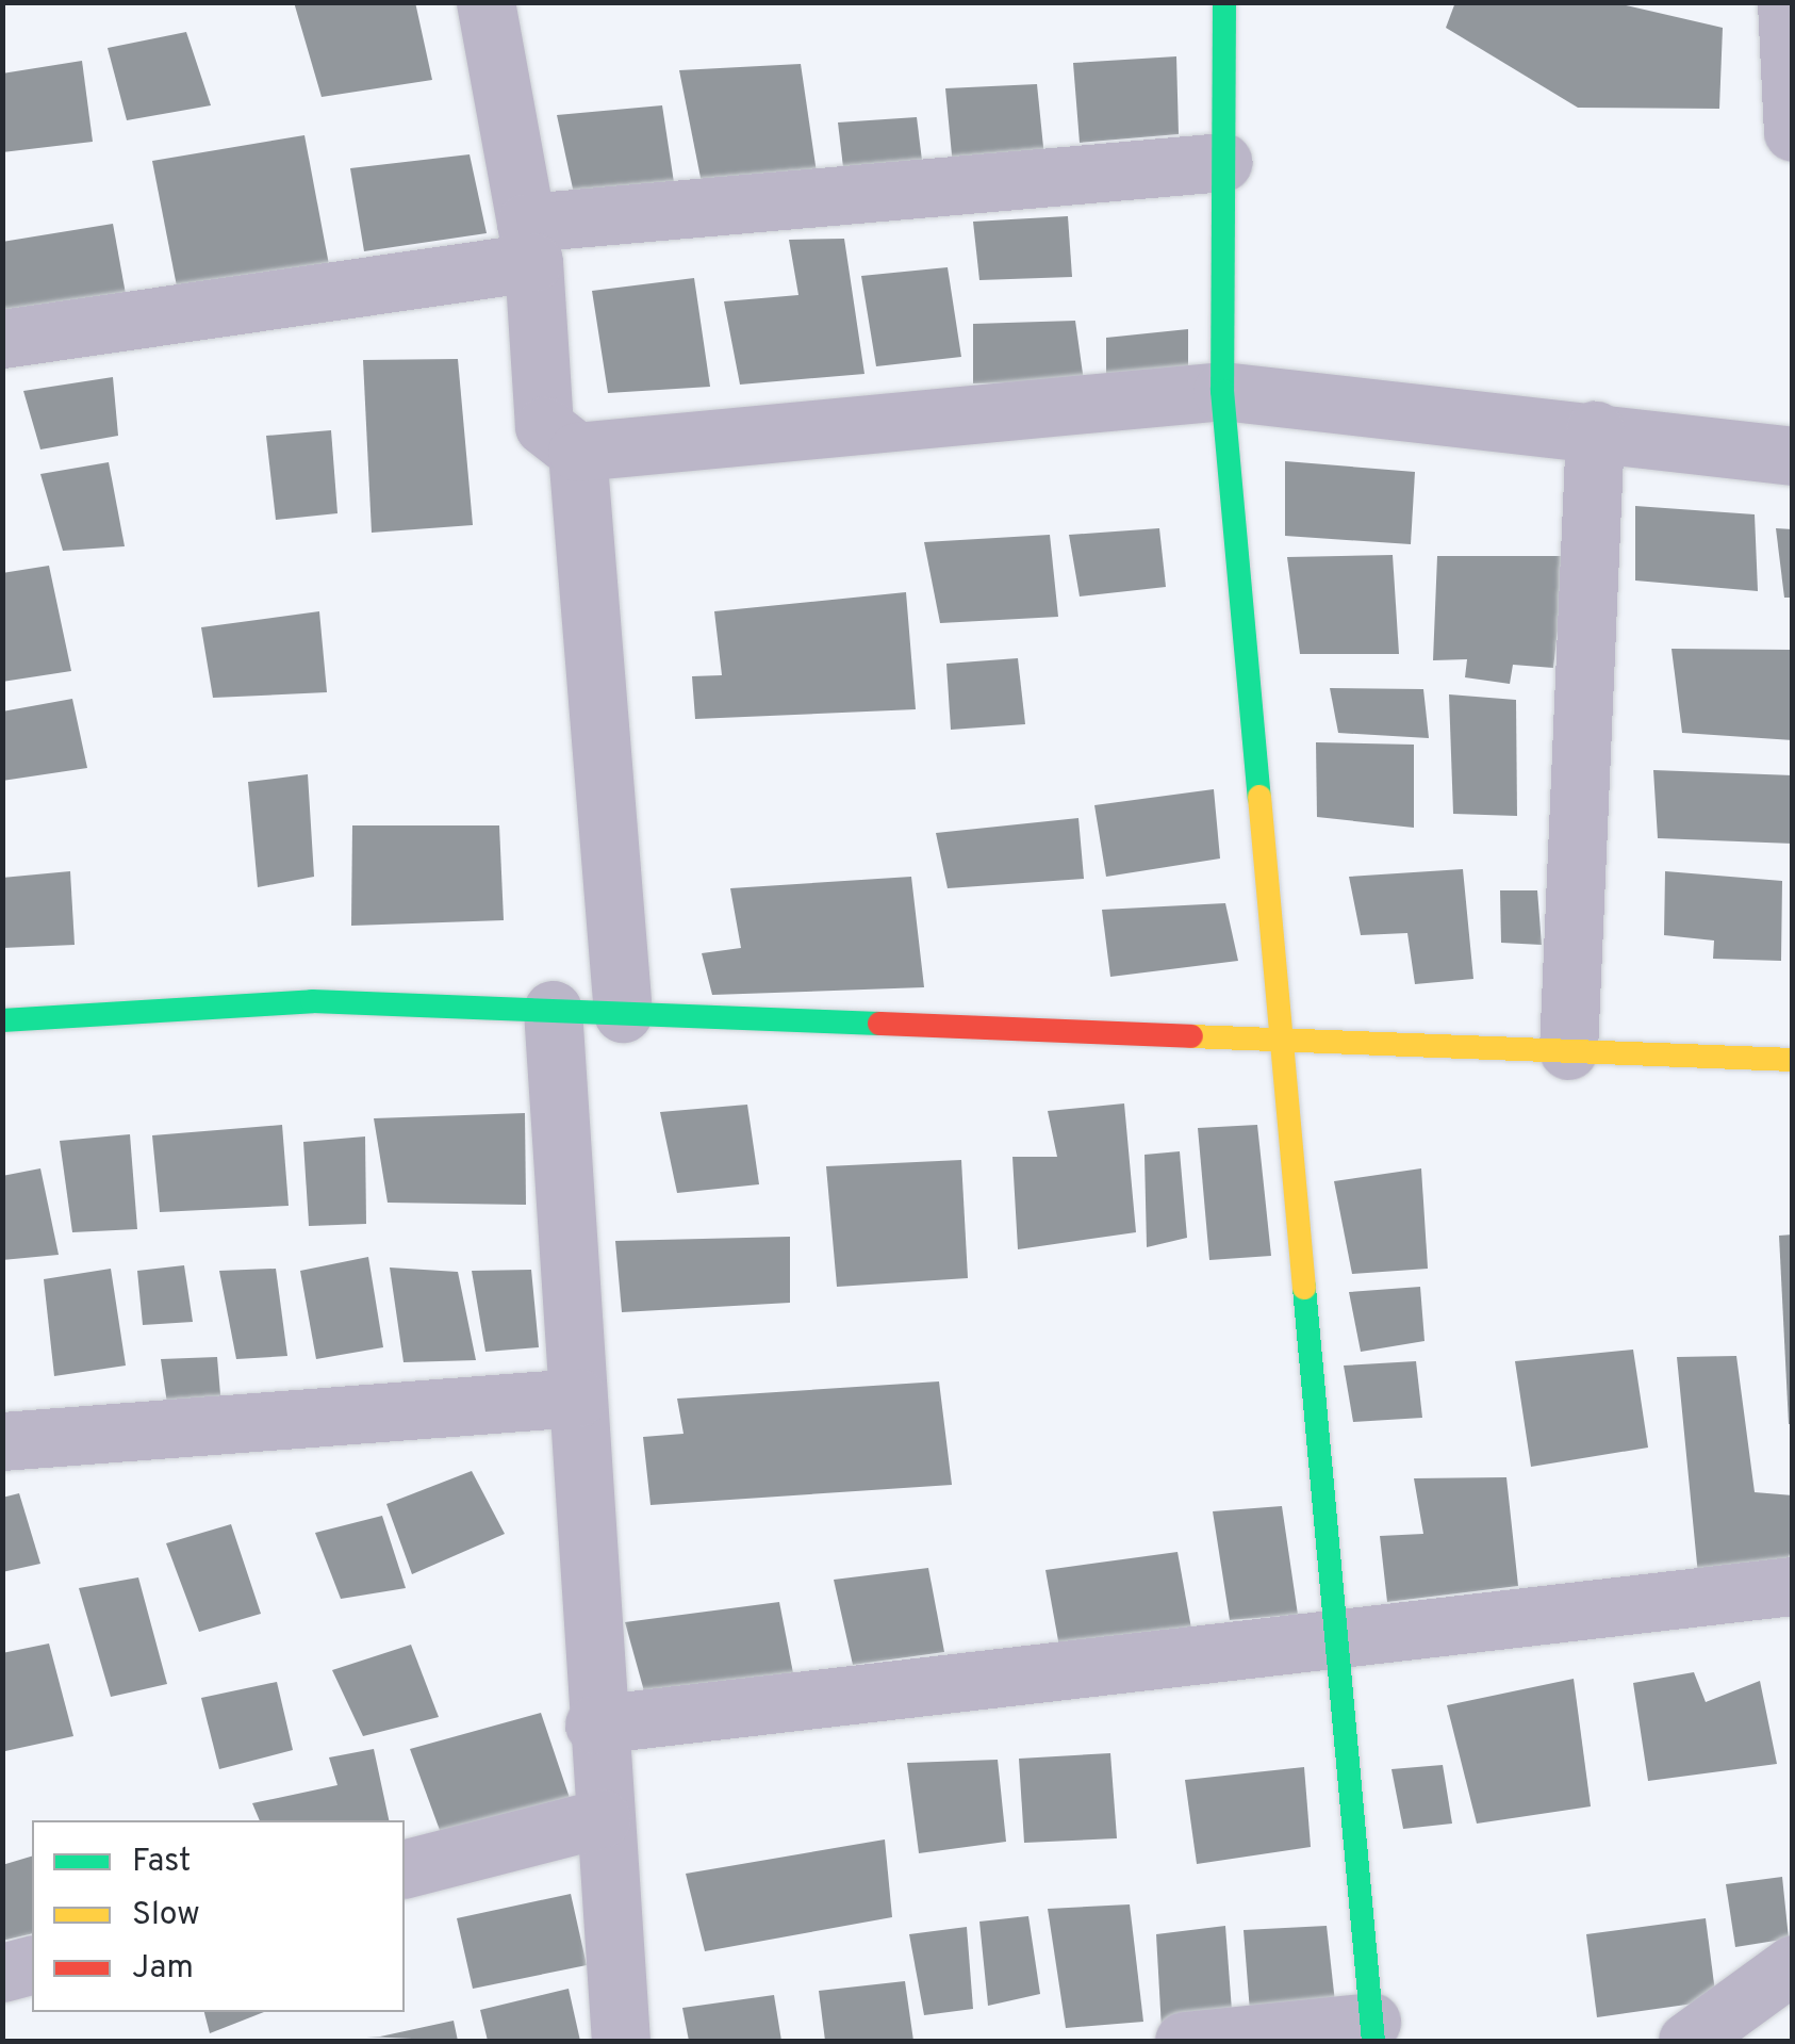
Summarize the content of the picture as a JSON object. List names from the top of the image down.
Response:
{
  "legend": ["Fast", "Slow", "Jam"]
}
